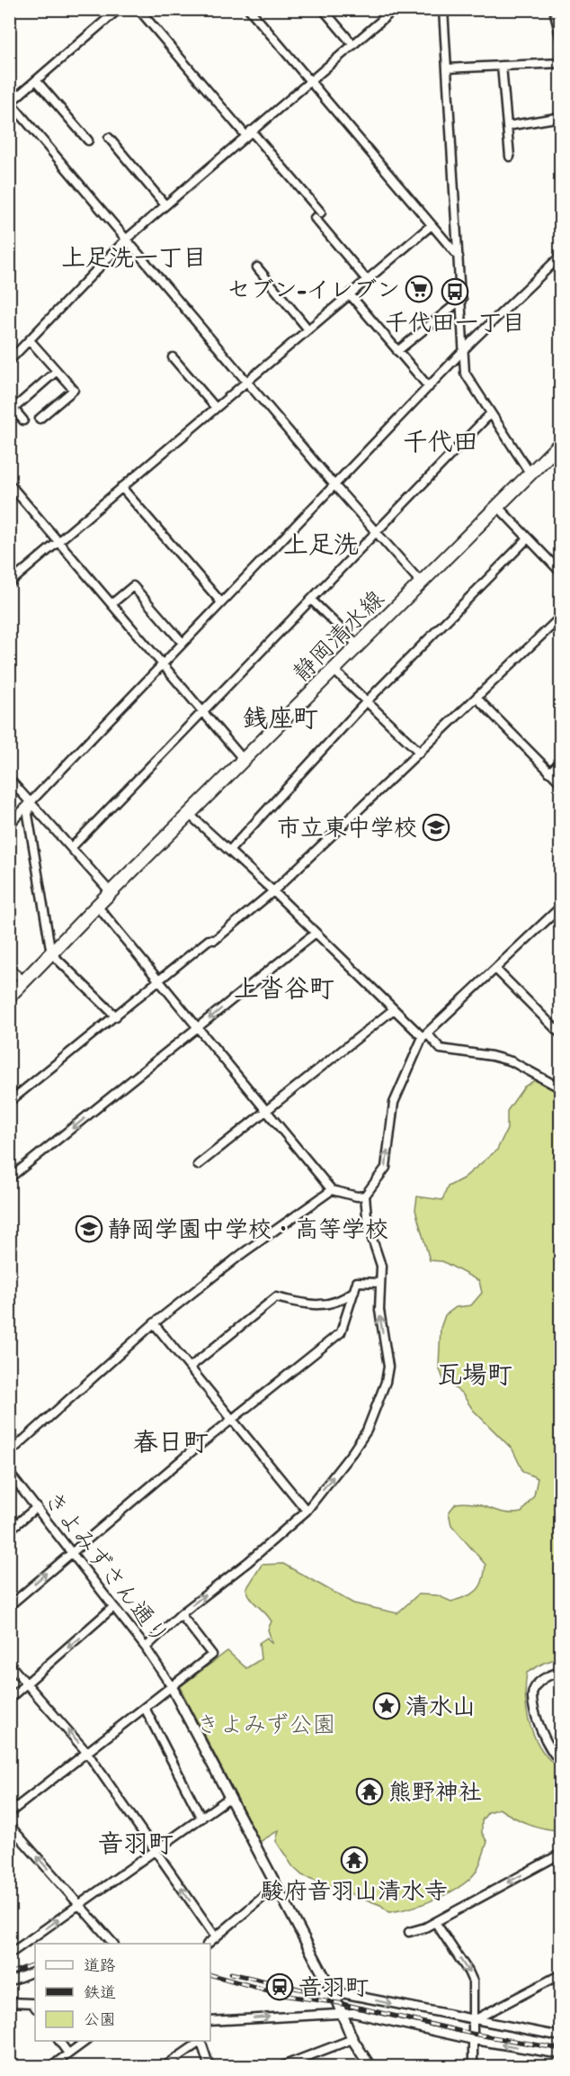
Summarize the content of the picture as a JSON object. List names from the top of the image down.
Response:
{
  "streets": {
    "main road": ["静岡清水線"],
    "street": ["きよみずさん通り"]
  },
  "districts": [
    "上足洗一丁目",
    "千代田",
    "上足洗",
    "銭座町",
    "上沓谷町",
    "瓦場町",
    "春日町",
    "音羽町"
  ],
  "parks": ["きよみず公園"],
  "places": {
    "supermarket": ["セブン-イレブン"],
    "bus stop": ["千代田一丁目"],
    "school or university": ["市立東中学校", "静岡学園中学校・高等学校"],
    "place": ["清水山"],
    "temple": ["熊野神社", "駿府音羽山清水寺"],
    "station": ["音羽町"]
  },
  "legend": ["道路", "鉄道", "公園"]
}
